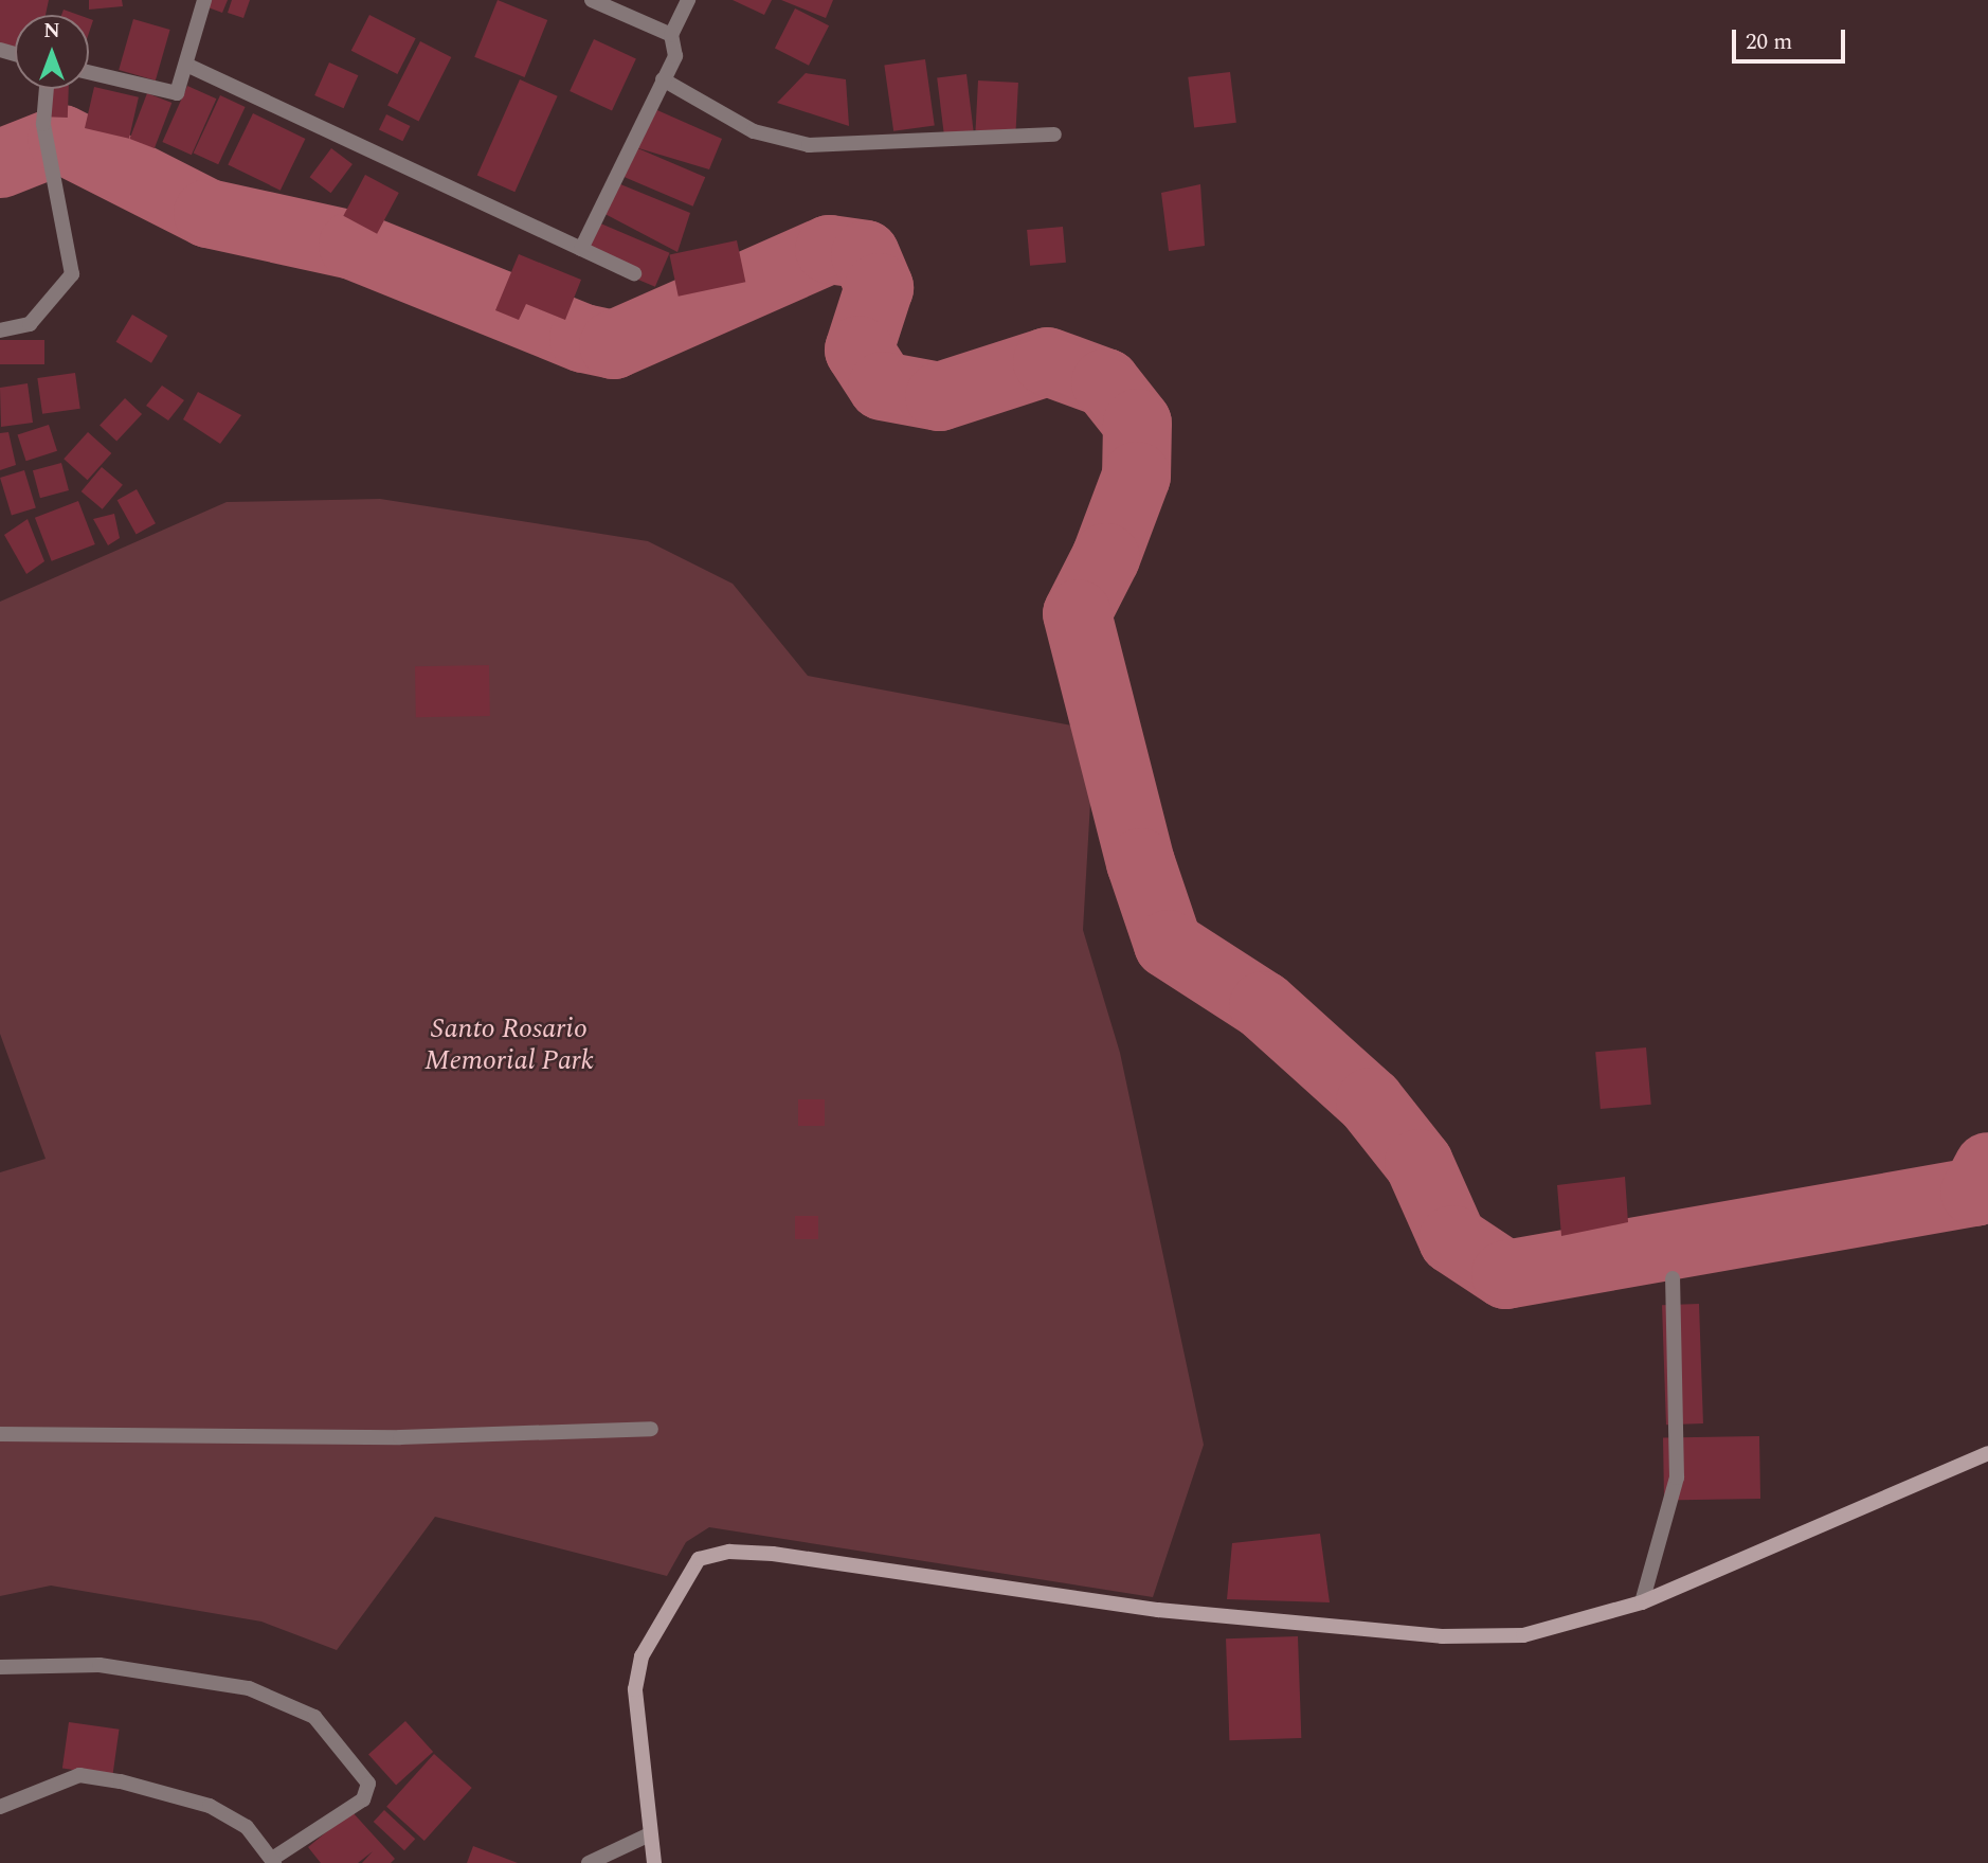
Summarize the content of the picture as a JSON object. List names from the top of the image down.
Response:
{
  "parks": ["Santo Rosario Memorial Park"],
  "scale_bar": "20 m",
  "north": "top"
}
